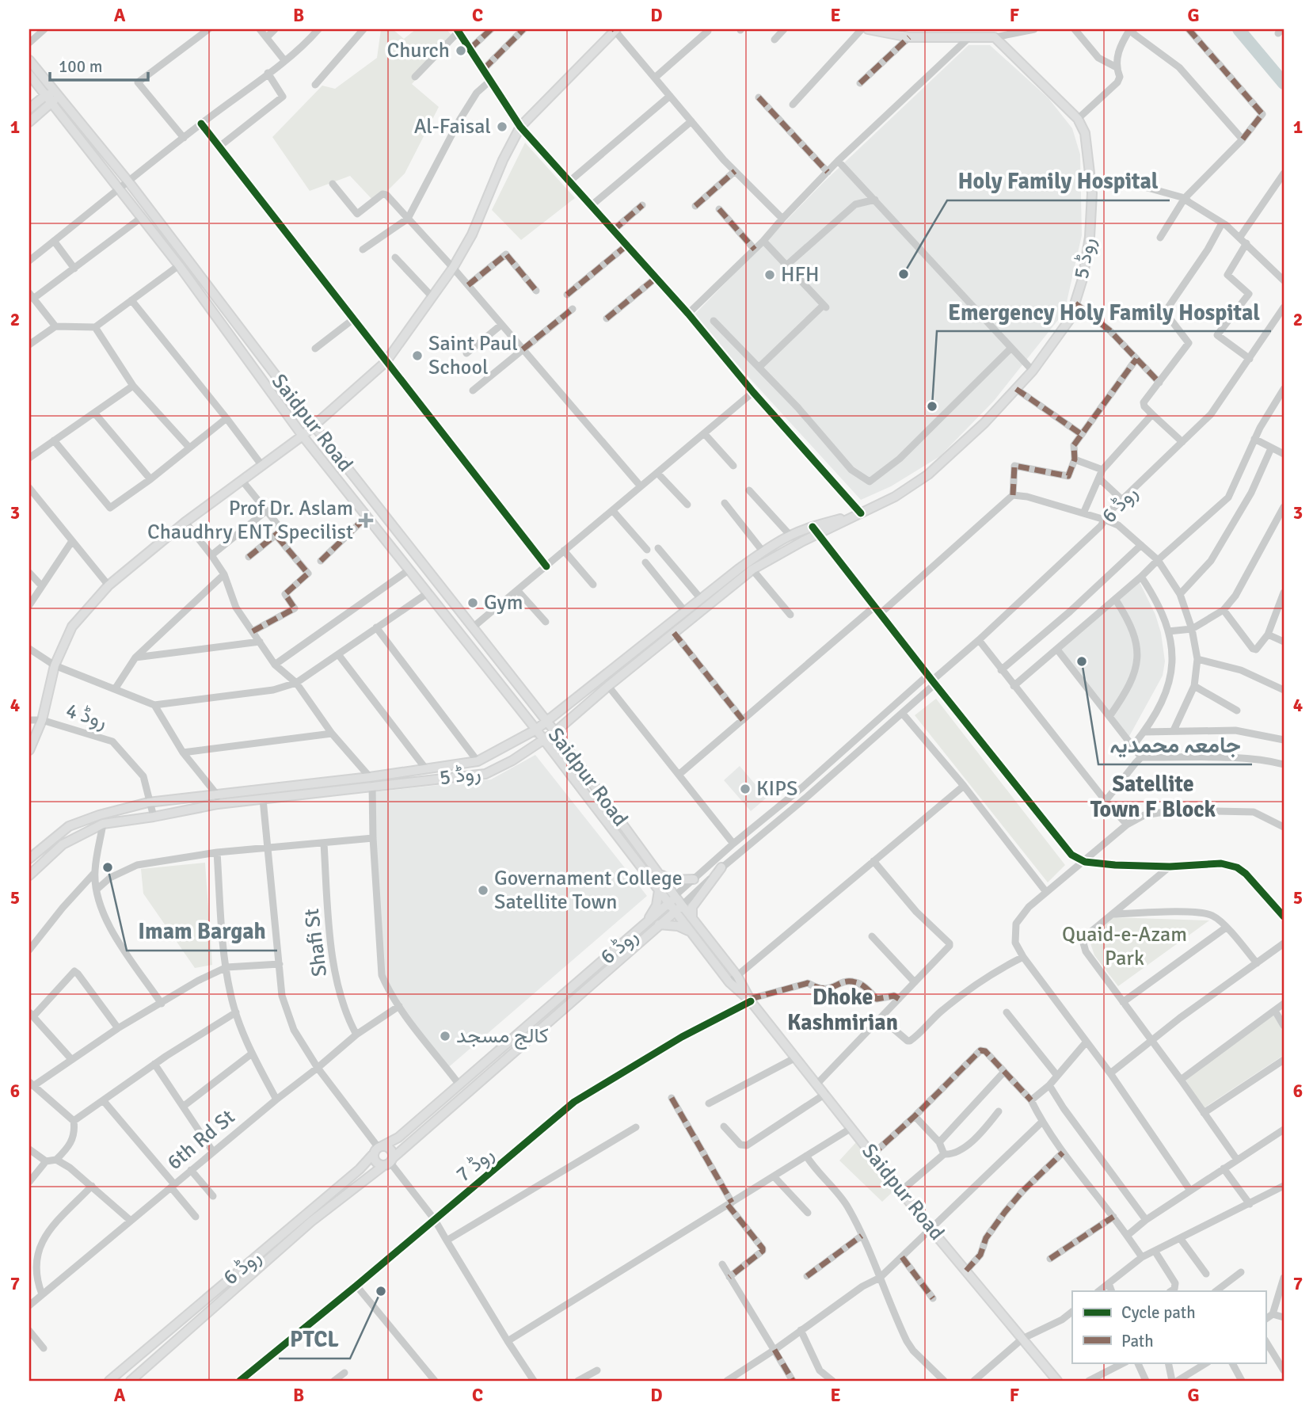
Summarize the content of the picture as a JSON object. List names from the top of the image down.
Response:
{
  "streets": {
    "main road": ["روڈ 5", "Saidpur Road", "روڈ 6"],
    "street": [
      "روڈ 4",
      "Shafi St",
      "6th Rd St",
      "روڈ 7"
    ]
  },
  "crossings": [
    ["روڈ 5", "Saidpur Road"],
    ["روڈ 5", "روڈ 4"],
    ["Saidpur Road", "روڈ 6"],
    ["Saidpur Road", "روڈ 7"],
    ["Shafi St", "6th Rd St"]
  ],
  "districts": ["Satellite Town F Block", "Dhoke Kashmirian"],
  "parks": ["Quaid-e-Azam Park"],
  "places": {
    "other": [
      "Church",
      "Al-Faisal",
      "Holy Family Hospital",
      "HFH",
      "Saint Paul School",
      "Emergency Holy Family Hospital",
      "Gym",
      "جامعہ محمدیہ",
      "KIPS",
      "Imam Bargah",
      "Governament College Satellite Town",
      "کالج مسجد",
      "PTCL"
    ],
    "health": ["Prof Dr. Aslam Chaudhry ENT Specilist"]
  },
  "legend": ["Cycle path", "Path"],
  "scale_bar": "100 m",
  "grid": {
    "columns": [
      "A",
      "B",
      "C",
      "D",
      "E",
      "F",
      "G"
    ],
    "rows": [
      "1",
      "2",
      "3",
      "4",
      "5",
      "6",
      "7"
    ]
  }
}
